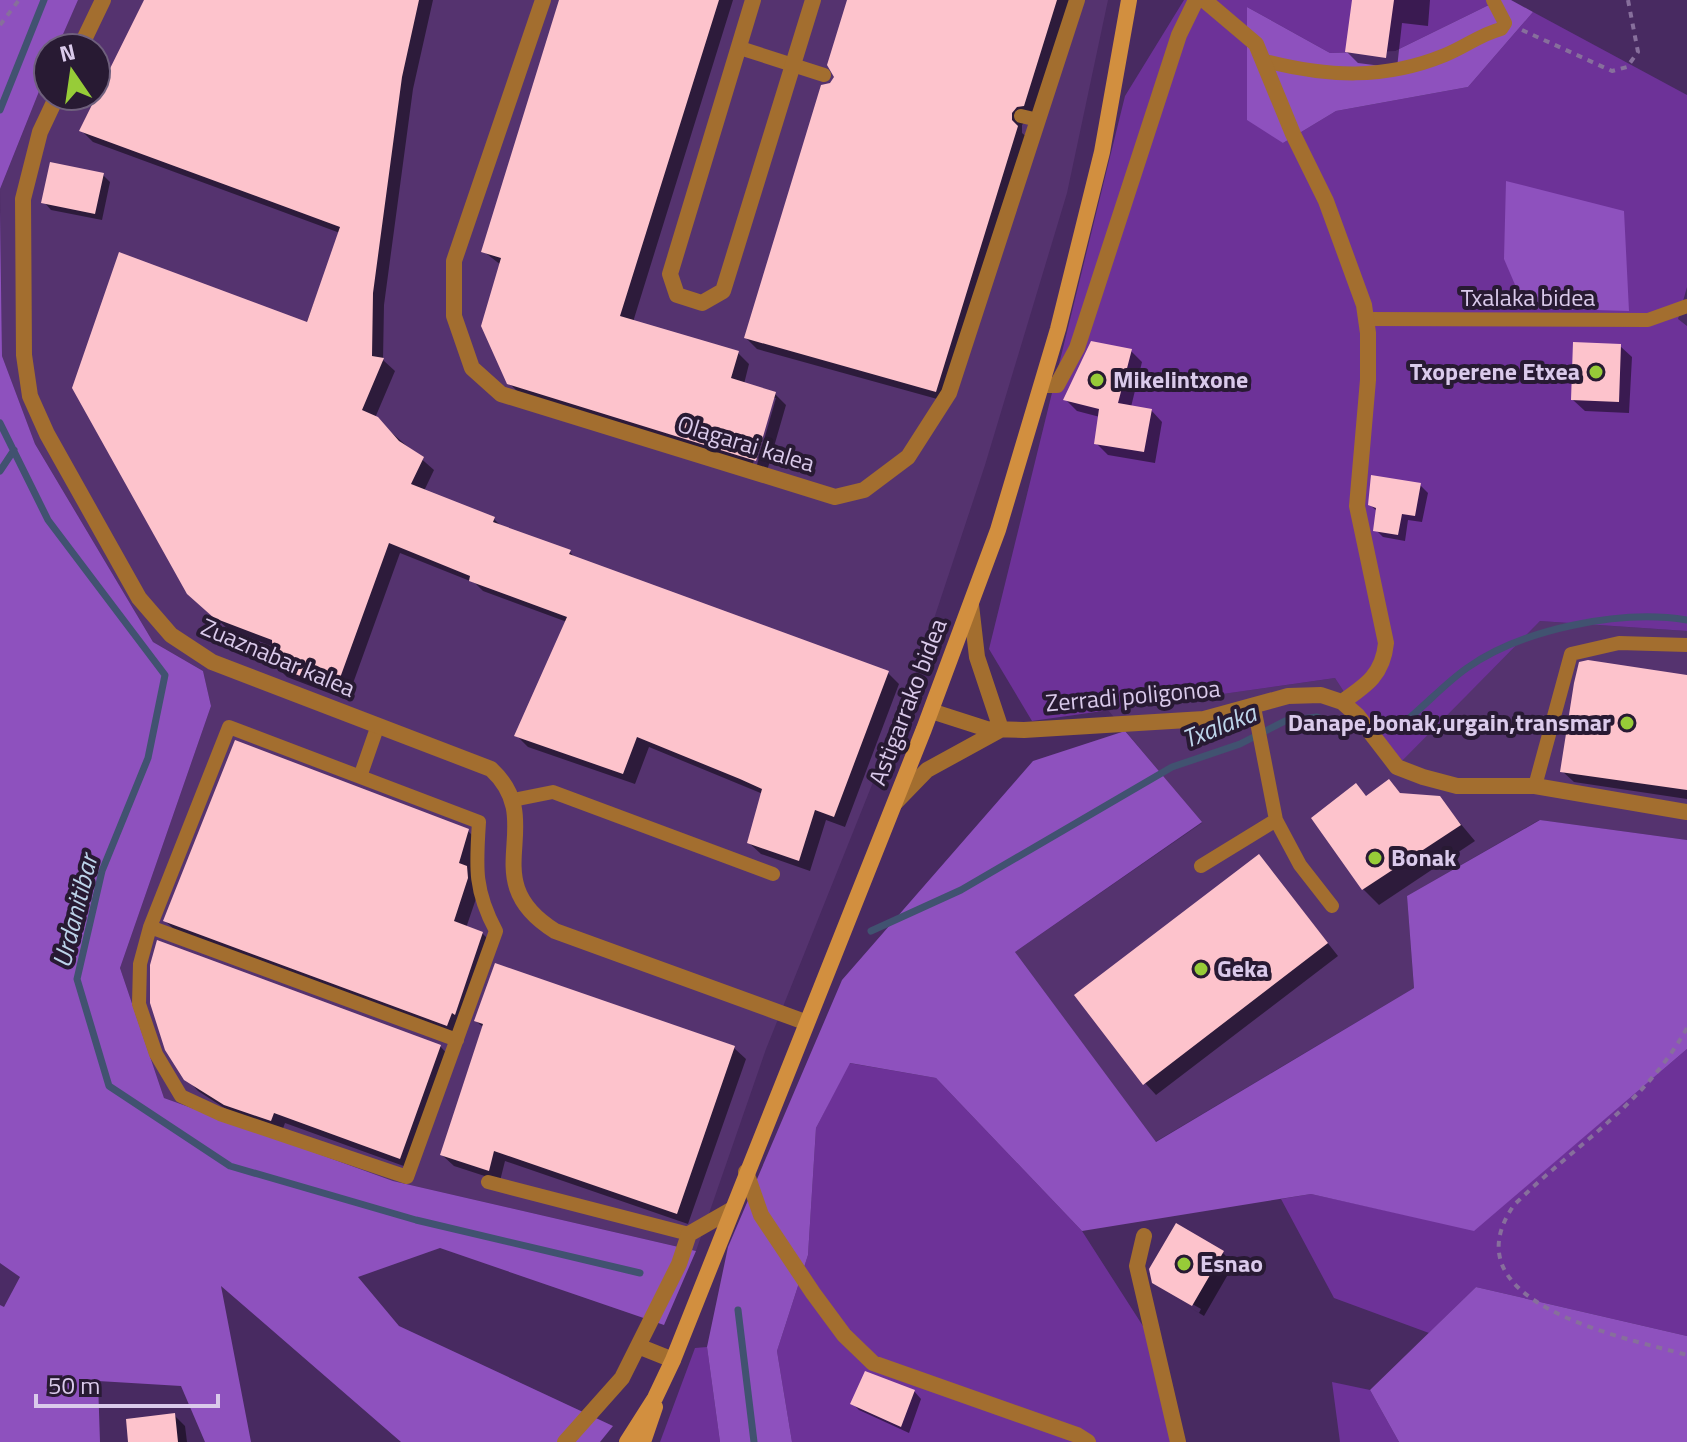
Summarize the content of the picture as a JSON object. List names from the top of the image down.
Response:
{
  "streets": {
    "main road": ["Astigarrako bidea"],
    "street": ["Olagarai kalea", "Zuaznabar kalea", "Zerradi poligonoa"],
    "lane": ["Txalaka bidea"]
  },
  "crossings": [
    ["Zerradi poligonoa", "Astigarrako bidea"]
  ],
  "water": ["Txalaka", "Urdanitibar"],
  "places": [
    "Txoperene Etxea",
    "Mikelintxone",
    "Danape,bonak,urgain,transmar",
    "Bonak",
    "Geka",
    "Esnao"
  ],
  "scale_bar": "50 m",
  "north": "top"
}
